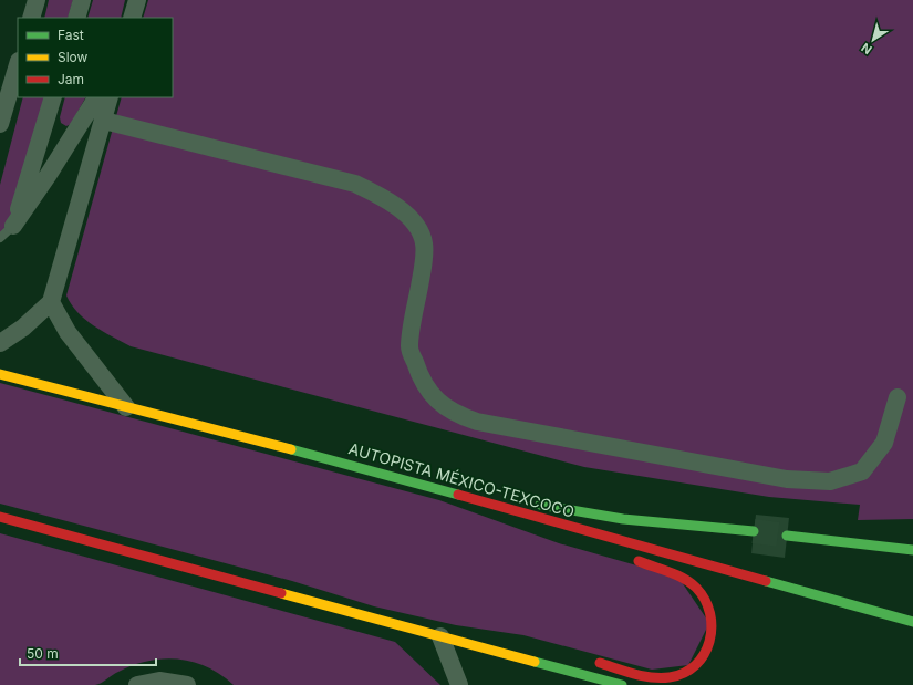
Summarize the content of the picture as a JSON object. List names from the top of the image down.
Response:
{
  "streets": {
    "highway": ["AUTOPISTA MÉXICO-TEXCOCO"]
  },
  "legend": ["Fast", "Slow", "Jam"],
  "scale_bar": "50 m",
  "north": "bottom left"
}
